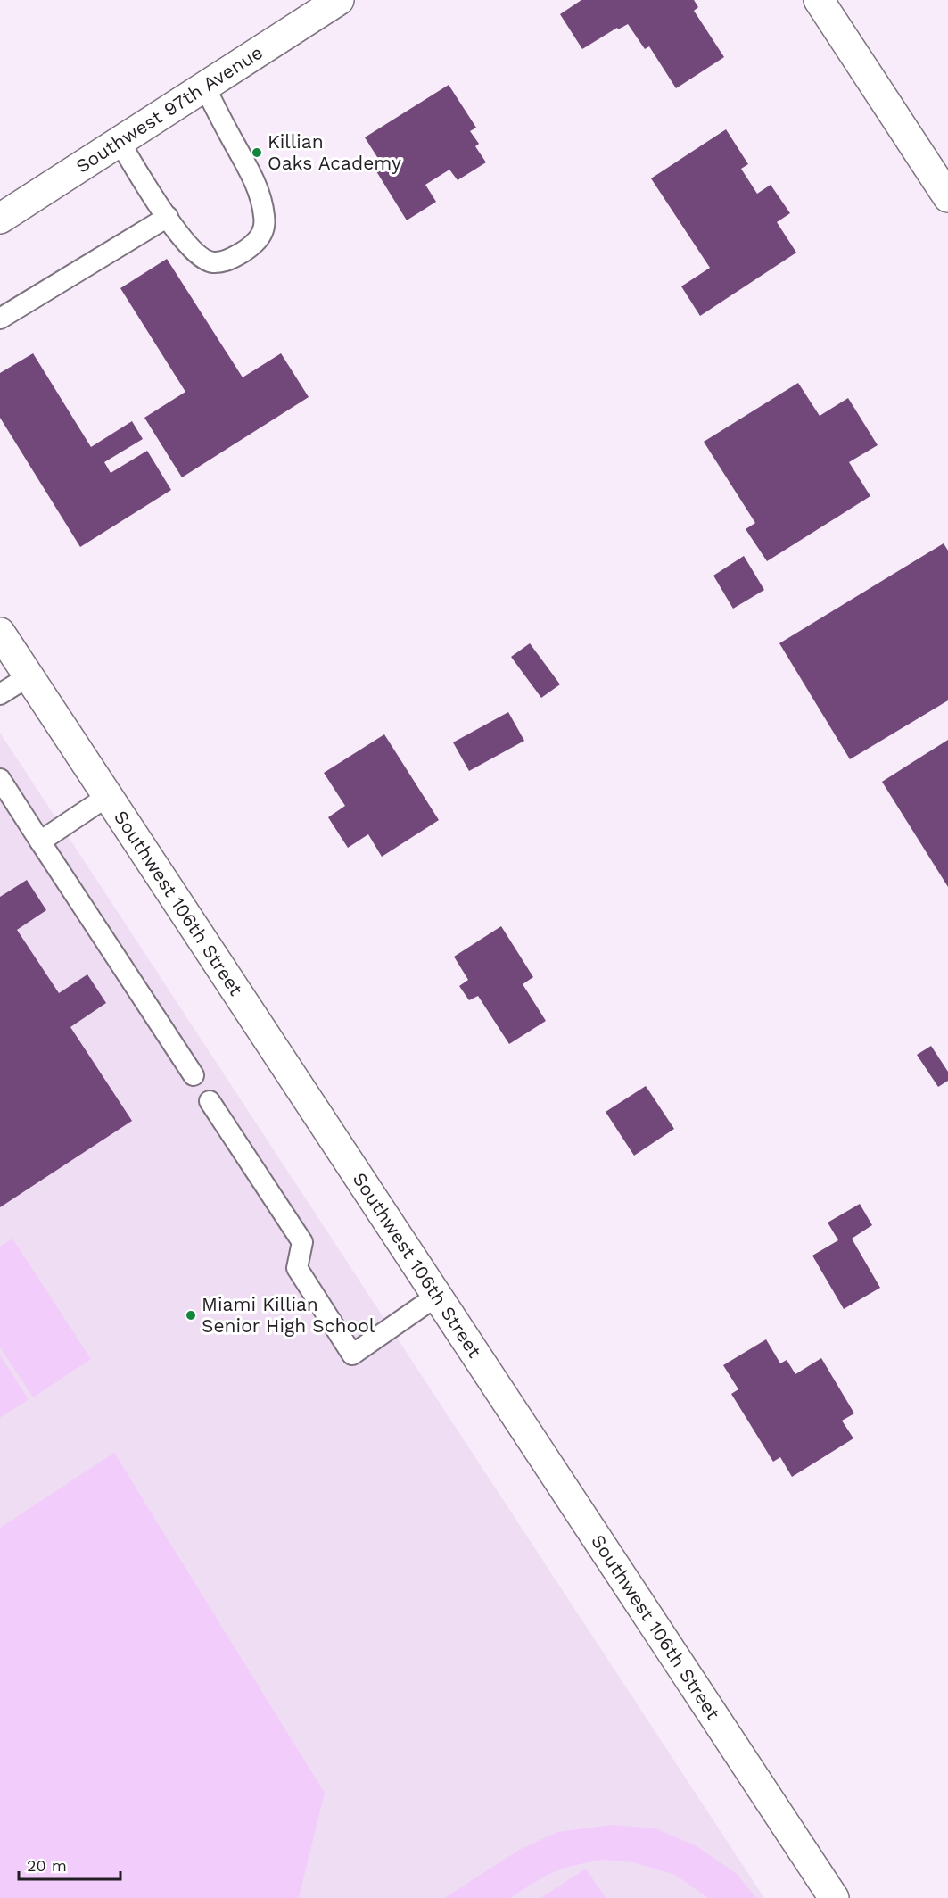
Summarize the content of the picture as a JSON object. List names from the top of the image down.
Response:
{
  "streets": {
    "street": ["Southwest 97th Avenue", "Southwest 106th Street"]
  },
  "places": ["Killian Oaks Academy", "Miami Killian Senior High School"],
  "scale_bar": "20 m"
}
